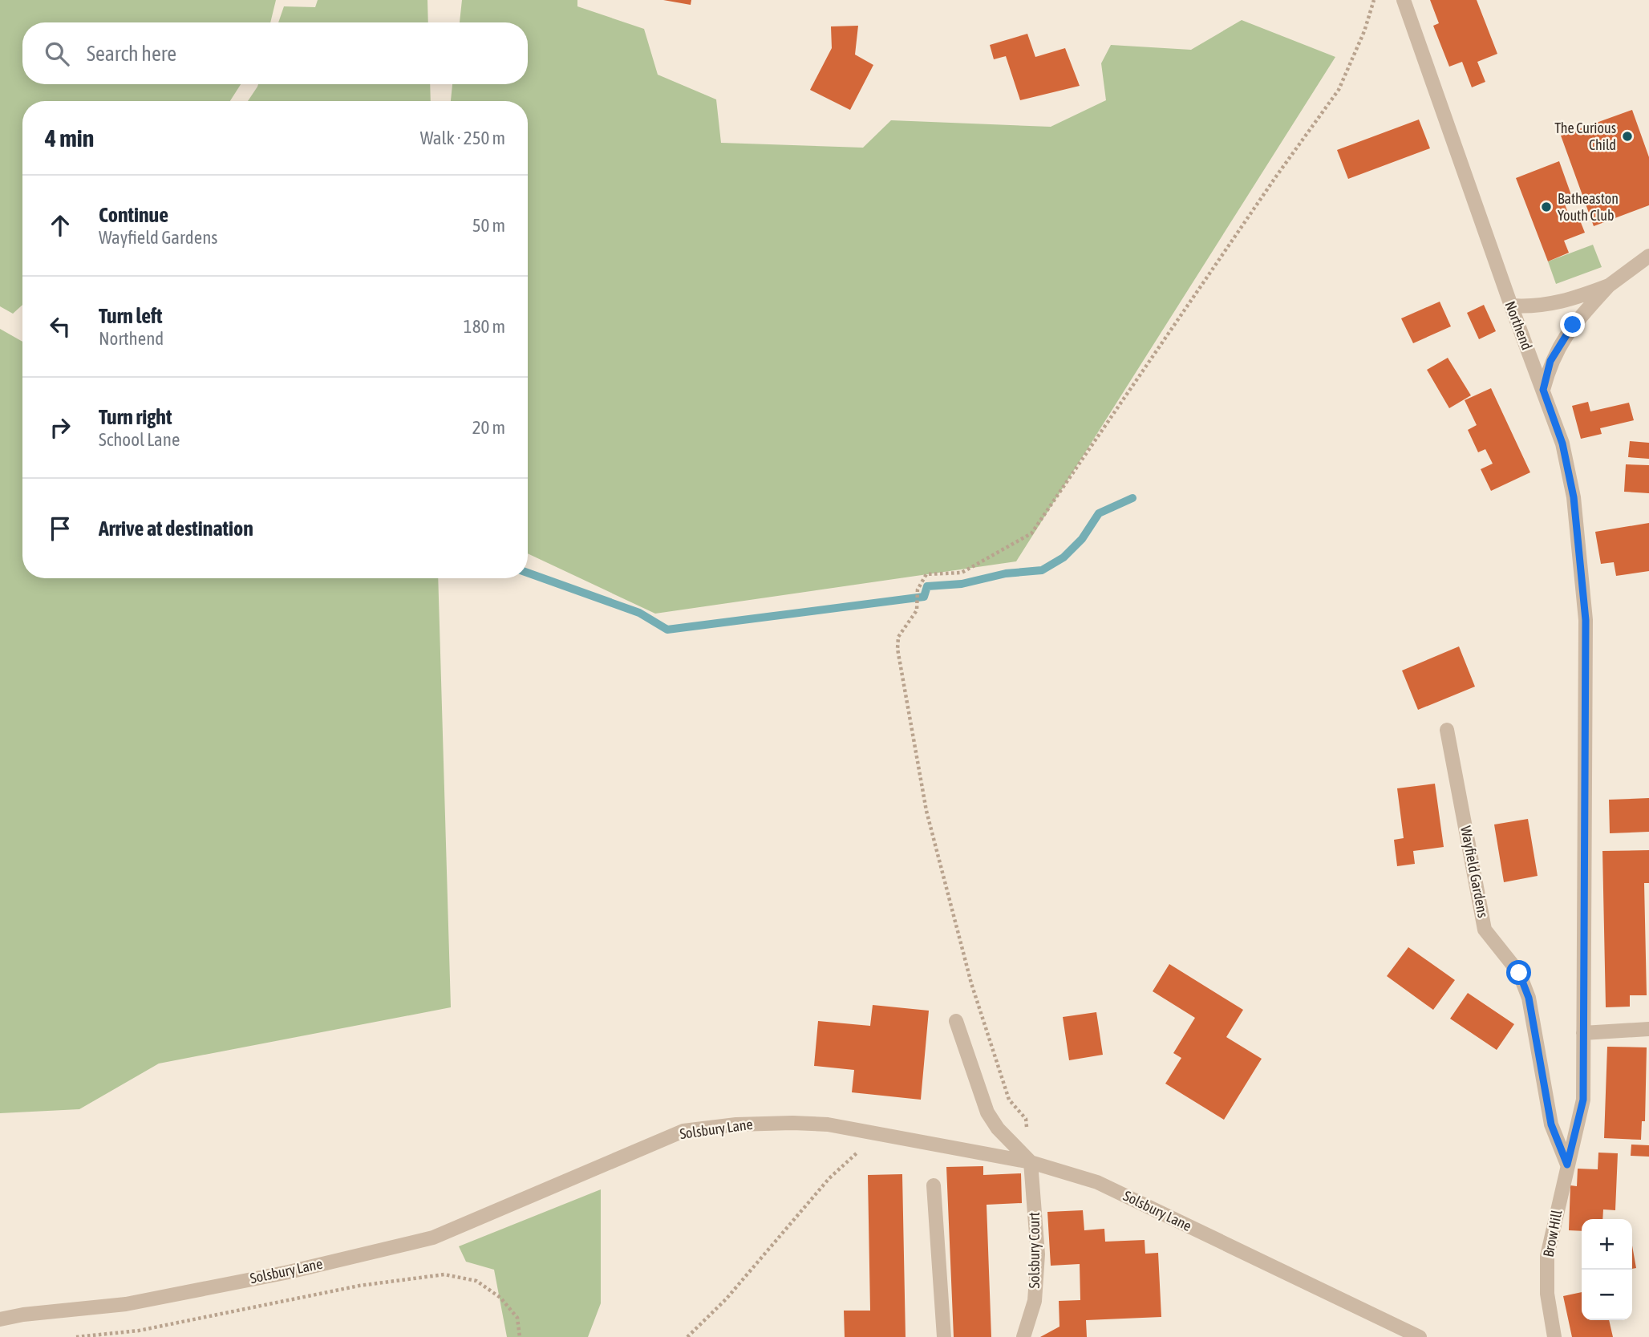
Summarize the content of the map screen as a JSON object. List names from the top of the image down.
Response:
{
  "streets": {
    "street": [
      "Northend",
      "Wayfield Gardens",
      "Solsbury Lane",
      "Brow Hill",
      "Solsbury Court"
    ]
  },
  "crossings": [
    ["Northend", "Wayfield Gardens"],
    ["Northend", "Brow Hill"],
    ["Wayfield Gardens", "Brow Hill"],
    ["Solsbury Lane", "Solsbury Court"]
  ],
  "places": ["The Curious Child", "Batheaston Youth Club"],
  "page": {
    "search": "Search here",
    "heading": ["4 min", "Walk · 250 m"],
    "list": [
      ["Continue", "Wayfield Gardens", "50 m"],
      ["Turn left", "Northend", "180 m"],
      ["Turn right", "School Lane", "20 m"],
      "Arrive at destination"
    ],
    "map_buttons": ["+", "−"]
  }
}
